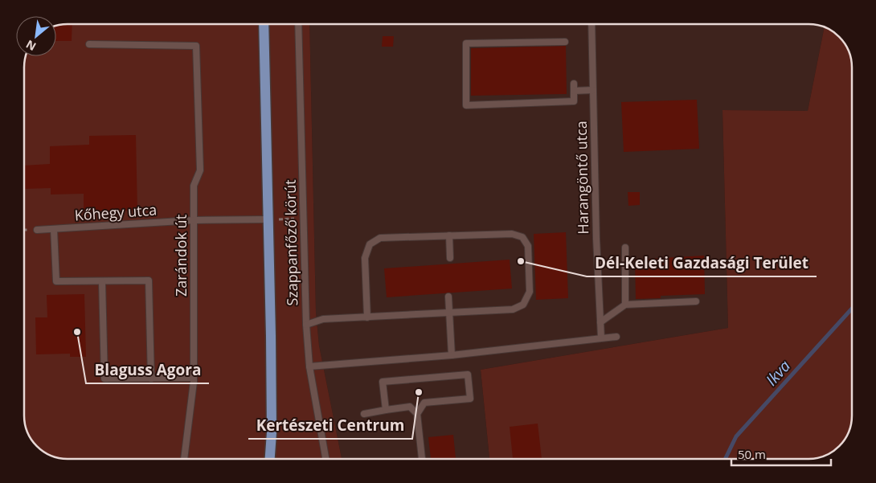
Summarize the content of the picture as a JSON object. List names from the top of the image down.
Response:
{
  "streets": {
    "lane": [
      "Harangöntő utca",
      "Kőhegy utca",
      "Szappanfőző körút",
      "Zarándok út"
    ]
  },
  "crossings": [
    ["Kőhegy utca", "Zarándok út"]
  ],
  "water": ["Ikva"],
  "places": ["Dél-Keleti Gazdasági Terület", "Blaguss Agora", "Kertészeti Centrum"],
  "scale_bar": "50 m",
  "north": "bottom left"
}
